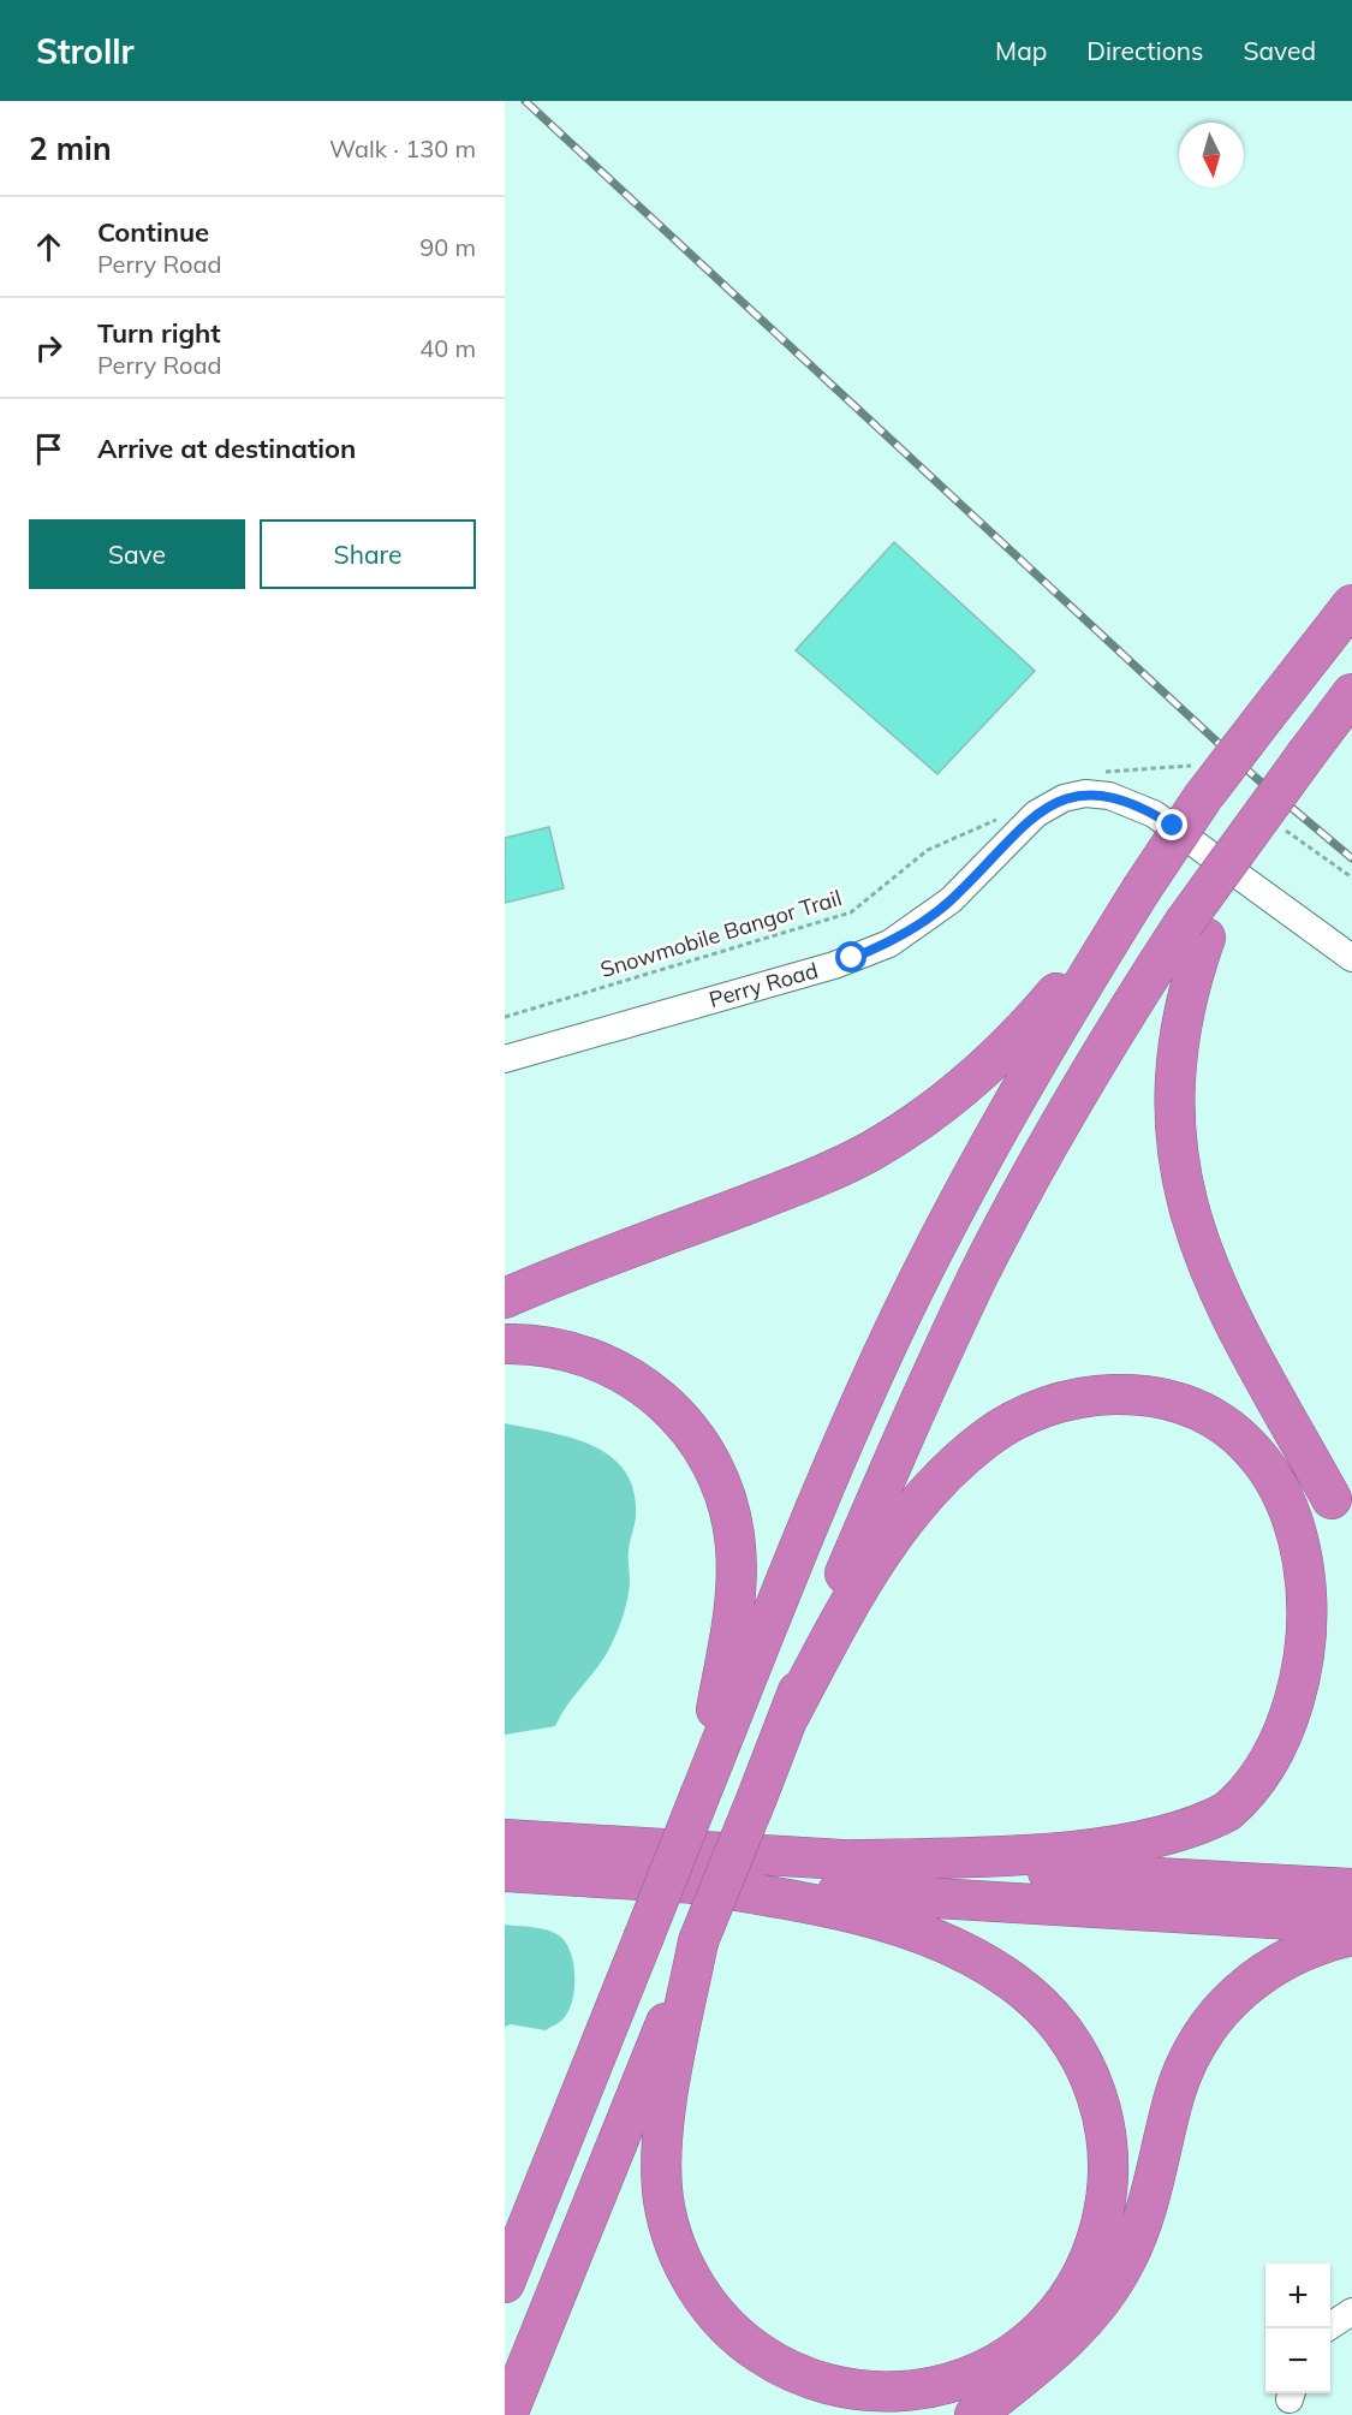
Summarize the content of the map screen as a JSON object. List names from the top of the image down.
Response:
{
  "streets": {
    "street": ["Perry Road"],
    "path": ["Snowmobile Bangor Trail"]
  },
  "north": "bottom",
  "page": {
    "header": "Strollr",
    "nav": ["Map", "Directions", "Saved"],
    "heading": ["2 min", "Walk · 130 m"],
    "list": [
      ["Continue", "Perry Road", "90 m"],
      ["Turn right", "Perry Road", "40 m"],
      "Arrive at destination"
    ],
    "buttons": ["Save", "Share"],
    "map_buttons": ["+", "−"]
  }
}
